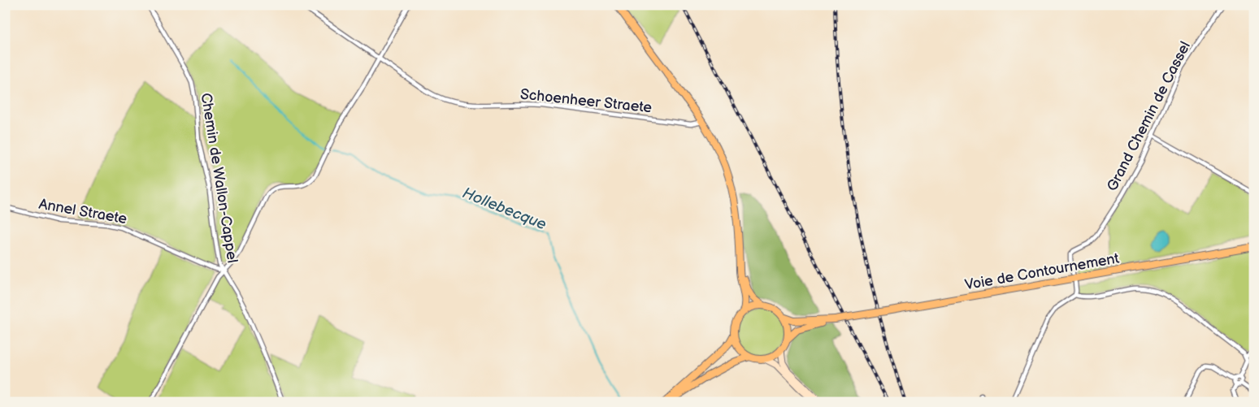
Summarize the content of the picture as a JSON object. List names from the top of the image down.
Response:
{
  "streets": {
    "main road": ["Voie de Contournement"],
    "street": [
      "Schoenheer Straete",
      "Grand Chemin de Cassel",
      "Chemin de Wallon-Cappel",
      "Annel Straete"
    ]
  },
  "crossings": [
    ["Chemin de Wallon-Cappel", "Annel Straete"]
  ],
  "water": ["Hollebecque"]
}
